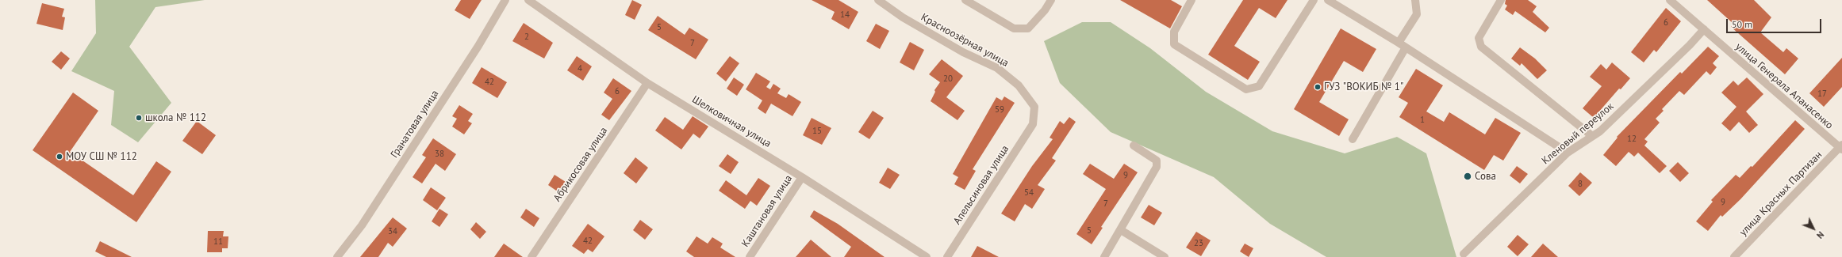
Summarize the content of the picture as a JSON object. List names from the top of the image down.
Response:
{
  "streets": {
    "street": [
      "Красноозёрная улица",
      "улица Генерала Апанасенко",
      "Шелковичная улица",
      "Гранатовая улица",
      "Кленовый переулок",
      "Абрикосовая улица",
      "Апельсиновая улица",
      "улица Красных Партизан",
      "Каштановая улица"
    ]
  },
  "crossings": [
    ["Красноозёрная улица", "Апельсиновая улица"],
    ["улица Генерала Апанасенко", "Кленовый переулок"],
    ["улица Генерала Апанасенко", "улица Красных Партизан"],
    ["Шелковичная улица", "Абрикосовая улица"],
    ["Шелковичная улица", "Каштановая улица"]
  ],
  "places": [
    "ГУЗ \"ВОКИБ № 1\"",
    "школа № 112",
    "МОУ СШ № 112",
    "Сова"
  ],
  "house_numbers": [
    "14",
    "6",
    "5",
    "2",
    "7",
    "4",
    "20",
    "42",
    "6",
    "17",
    "59",
    "1",
    "15",
    "12",
    "38",
    "9",
    "8",
    "54",
    "9",
    "7",
    "5",
    "34",
    "42",
    "11",
    "23"
  ],
  "scale_bar": "50 m",
  "north": "bottom right"
}
